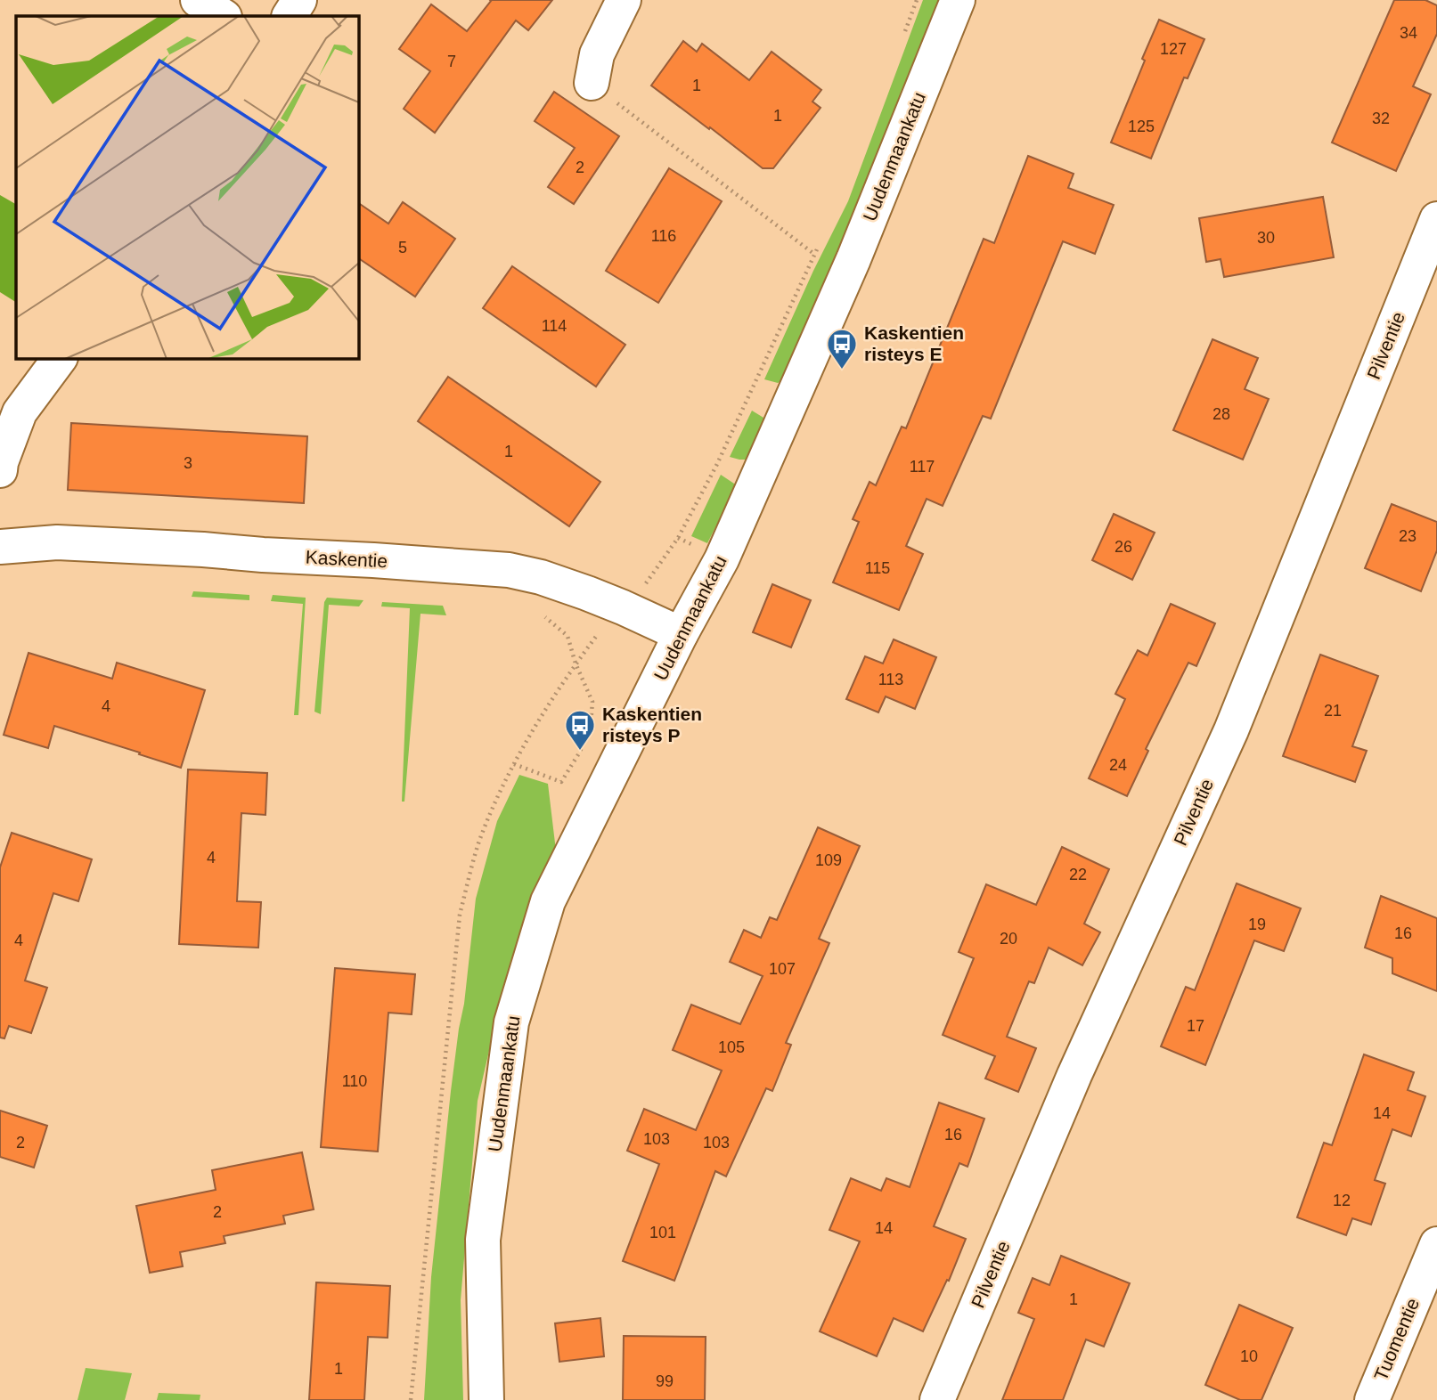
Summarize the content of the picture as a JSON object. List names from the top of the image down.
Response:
{
  "streets": {
    "street": [
      "Uudenmaankatu",
      "Pilventie",
      "Kaskentie",
      "Tuomentie"
    ]
  },
  "crossings": [
    ["Uudenmaankatu", "Kaskentie"]
  ],
  "places": {
    "bus stop": ["Kaskentien risteys E", "Kaskentien risteys P"]
  },
  "house_numbers": [
    "34",
    "127",
    "7",
    "1",
    "1",
    "32",
    "125",
    "2",
    "116",
    "30",
    "5",
    "114",
    "28",
    "1",
    "3",
    "117",
    "23",
    "26",
    "115",
    "113",
    "4",
    "21",
    "24",
    "4",
    "109",
    "22",
    "19",
    "16",
    "20",
    "4",
    "107",
    "17",
    "105",
    "110",
    "14",
    "16",
    "103",
    "2",
    "103",
    "12",
    "2",
    "14",
    "101",
    "1",
    "10",
    "1",
    "99"
  ]
}
